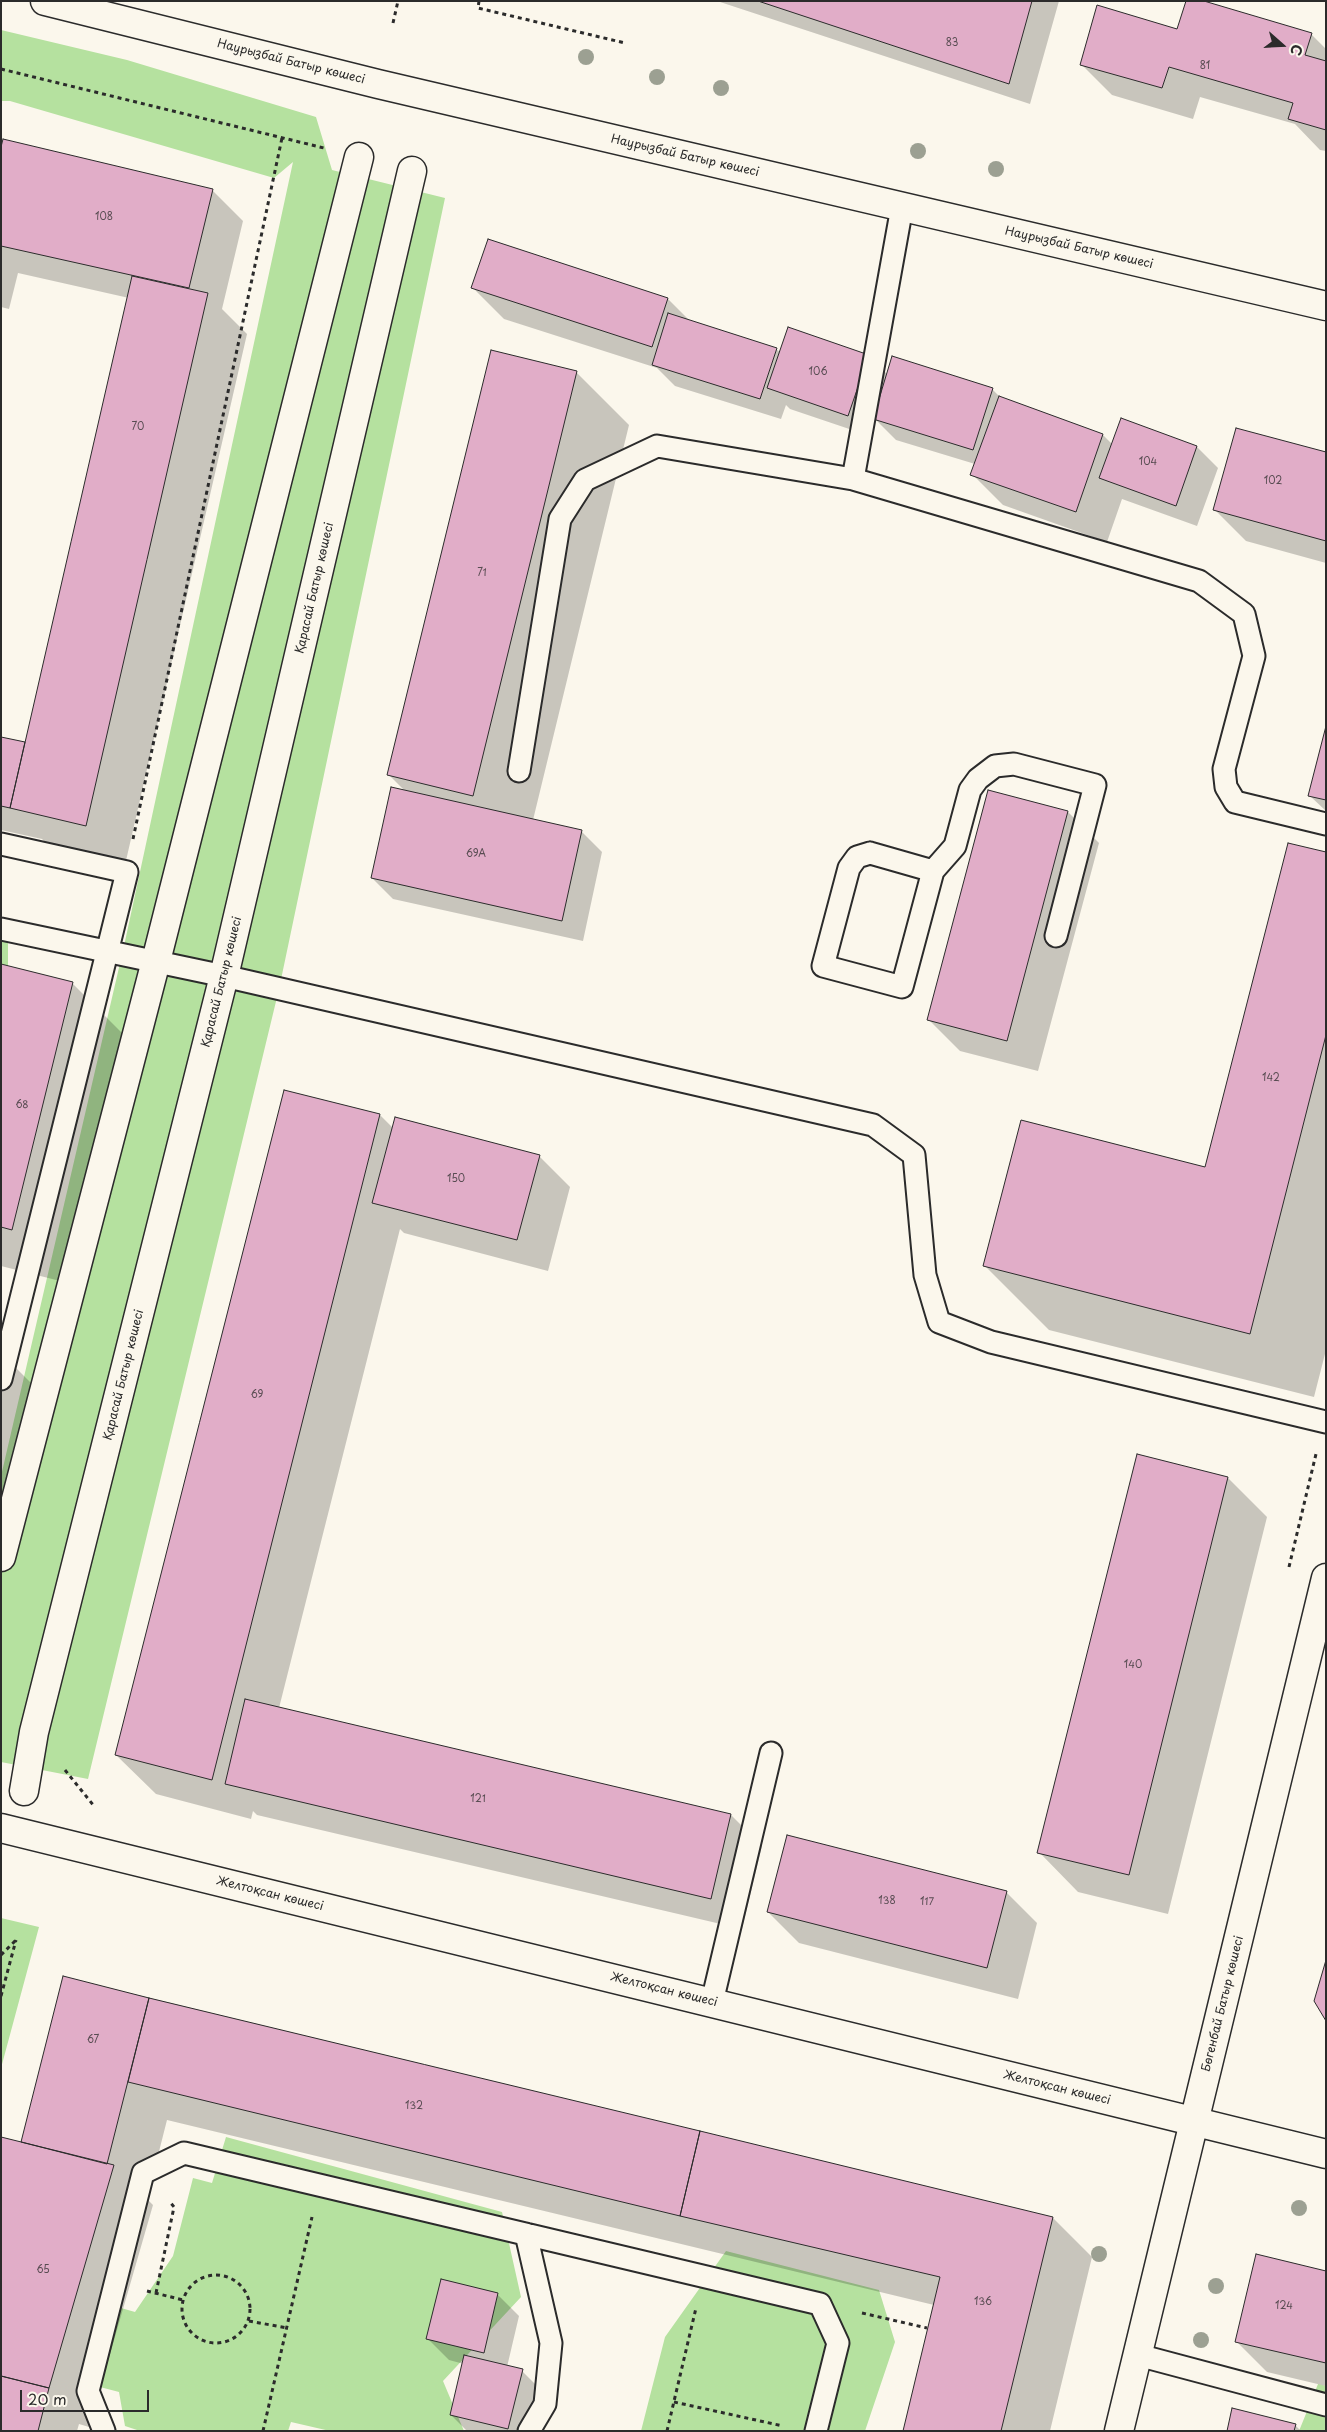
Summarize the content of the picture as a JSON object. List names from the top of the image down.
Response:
{
  "streets": {
    "street": [
      "Наурызбай Батыр көшесі",
      "Қарасай Батыр көшесі",
      "Желтоқсан көшесі",
      "Бөгенбай Батыр көшесі"
    ]
  },
  "crossings": [
    ["Желтоқсан көшесі", "Бөгенбай Батыр көшесі"]
  ],
  "house_numbers": [
    "83",
    "81",
    "108",
    "106",
    "70",
    "104",
    "102",
    "71",
    "69А",
    "142",
    "68",
    "150",
    "69",
    "140",
    "121",
    "138",
    "117",
    "67",
    "132",
    "65",
    "136",
    "124"
  ],
  "scale_bar": "20 m",
  "north": "right"
}
